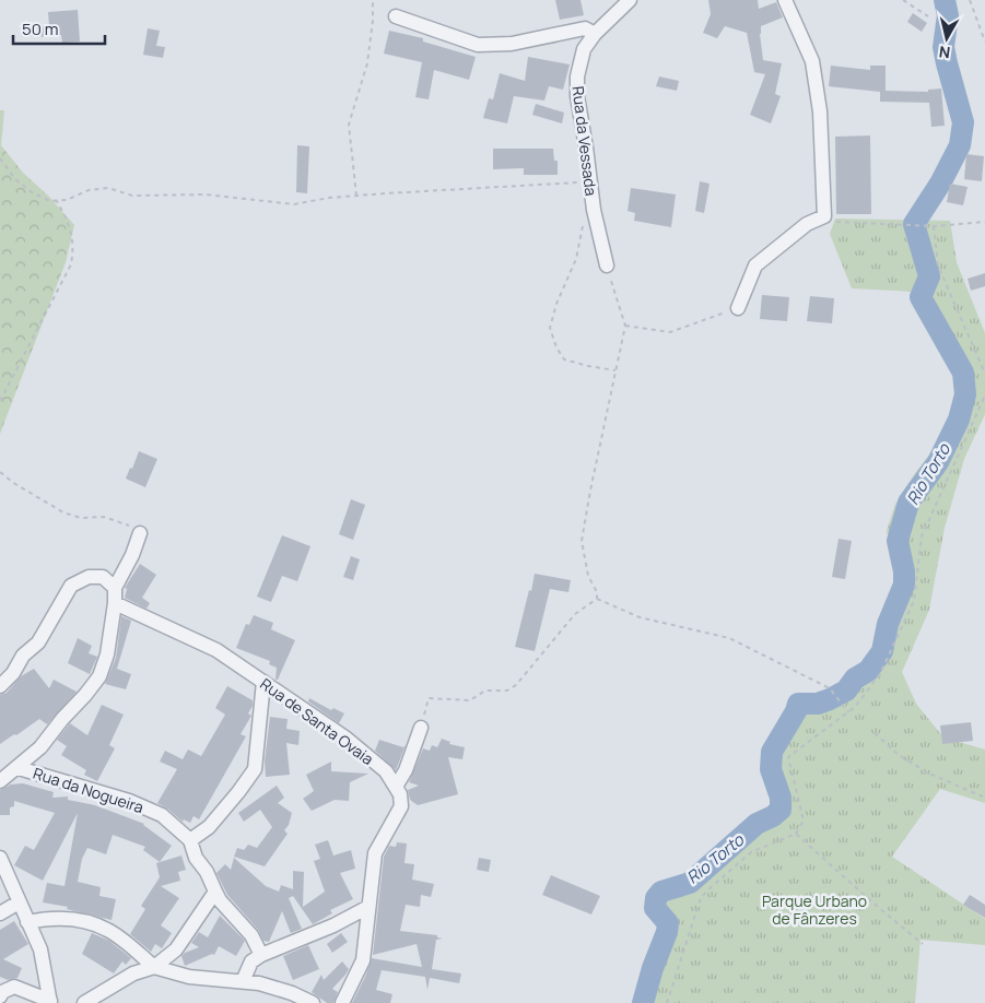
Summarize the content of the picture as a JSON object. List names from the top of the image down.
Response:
{
  "streets": {
    "street": ["Rua da Vessada", "Rua de Santa Ovaia", "Rua da Nogueira"]
  },
  "water": ["Rio Torto"],
  "parks": ["Parque Urbano de Fânzeres"],
  "scale_bar": "50 m",
  "north": "bottom"
}
